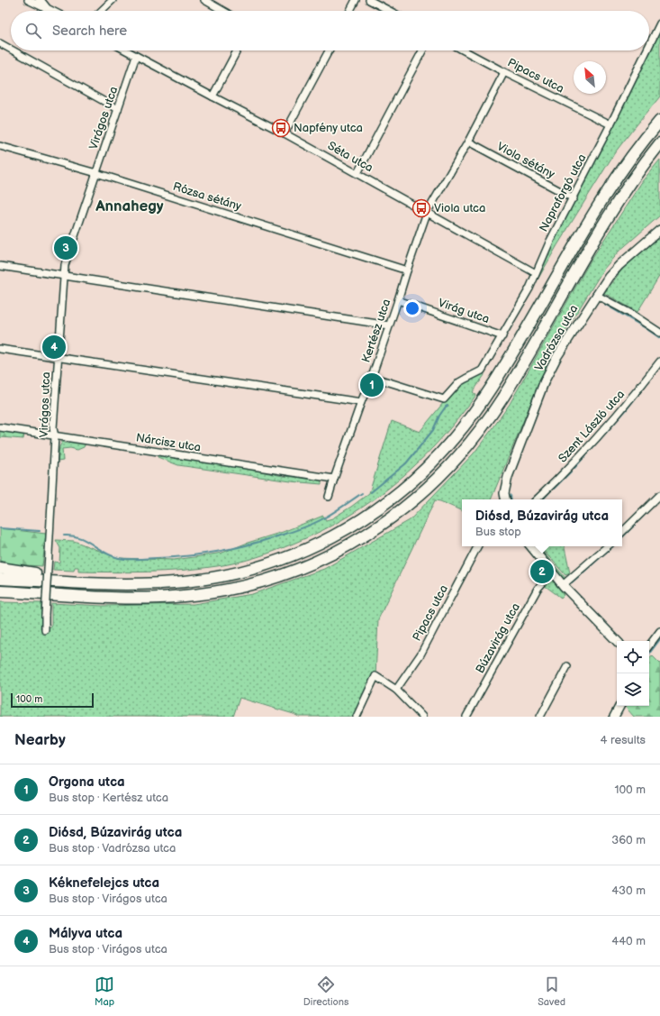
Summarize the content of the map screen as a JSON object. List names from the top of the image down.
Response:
{
  "streets": {
    "street": [
      "Pipacs utca",
      "Virágos utca",
      "Séta utca",
      "Viola sétány",
      "Napraforgó utca",
      "Rózsa sétány",
      "Virág utca",
      "Kertész utca",
      "Vadrózsa utca",
      "Szent László utca",
      "Nárcisz utca",
      "Búzavirág utca"
    ]
  },
  "crossings": [
    ["Pipacs utca", "Napraforgó utca"],
    ["Virágos utca", "Séta utca"],
    ["Virágos utca", "Rózsa sétány"],
    ["Virágos utca", "Nárcisz utca"],
    ["Séta utca", "Napraforgó utca"],
    ["Séta utca", "Kertész utca"],
    ["Viola sétány", "Napraforgó utca"],
    ["Napraforgó utca", "Virág utca"],
    ["Napraforgó utca", "Kertész utca"],
    ["Rózsa sétány", "Kertész utca"],
    ["Virág utca", "Kertész utca"],
    ["Kertész utca", "Nárcisz utca"]
  ],
  "districts": ["Annahegy"],
  "places": {
    "bus stop": ["Napfény utca", "Viola utca"]
  },
  "scale_bar": "100 m",
  "north": "top left",
  "page": {
    "search": "Search here",
    "pins": [
      "3",
      "4",
      "1",
      "2"
    ],
    "popup": ["Diósd, Búzavirág utca", "Bus stop"],
    "scale": "100 m",
    "heading": ["Nearby", "4 results"],
    "list": [
      {
        "mark": "1",
        "name": "Orgona utca",
        "note": "Bus stop · Kertész utca",
        "value": "100 m"
      },
      {
        "mark": "2",
        "name": "Diósd, Búzavirág utca",
        "note": "Bus stop · Vadrózsa utca",
        "value": "360 m"
      },
      {
        "mark": "3",
        "name": "Kéknefelejcs utca",
        "note": "Bus stop · Virágos utca",
        "value": "430 m"
      },
      {
        "mark": "4",
        "name": "Mályva utca",
        "note": "Bus stop · Virágos utca",
        "value": "440 m"
      }
    ],
    "nav": ["Map", "Directions", "Saved"]
  }
}
